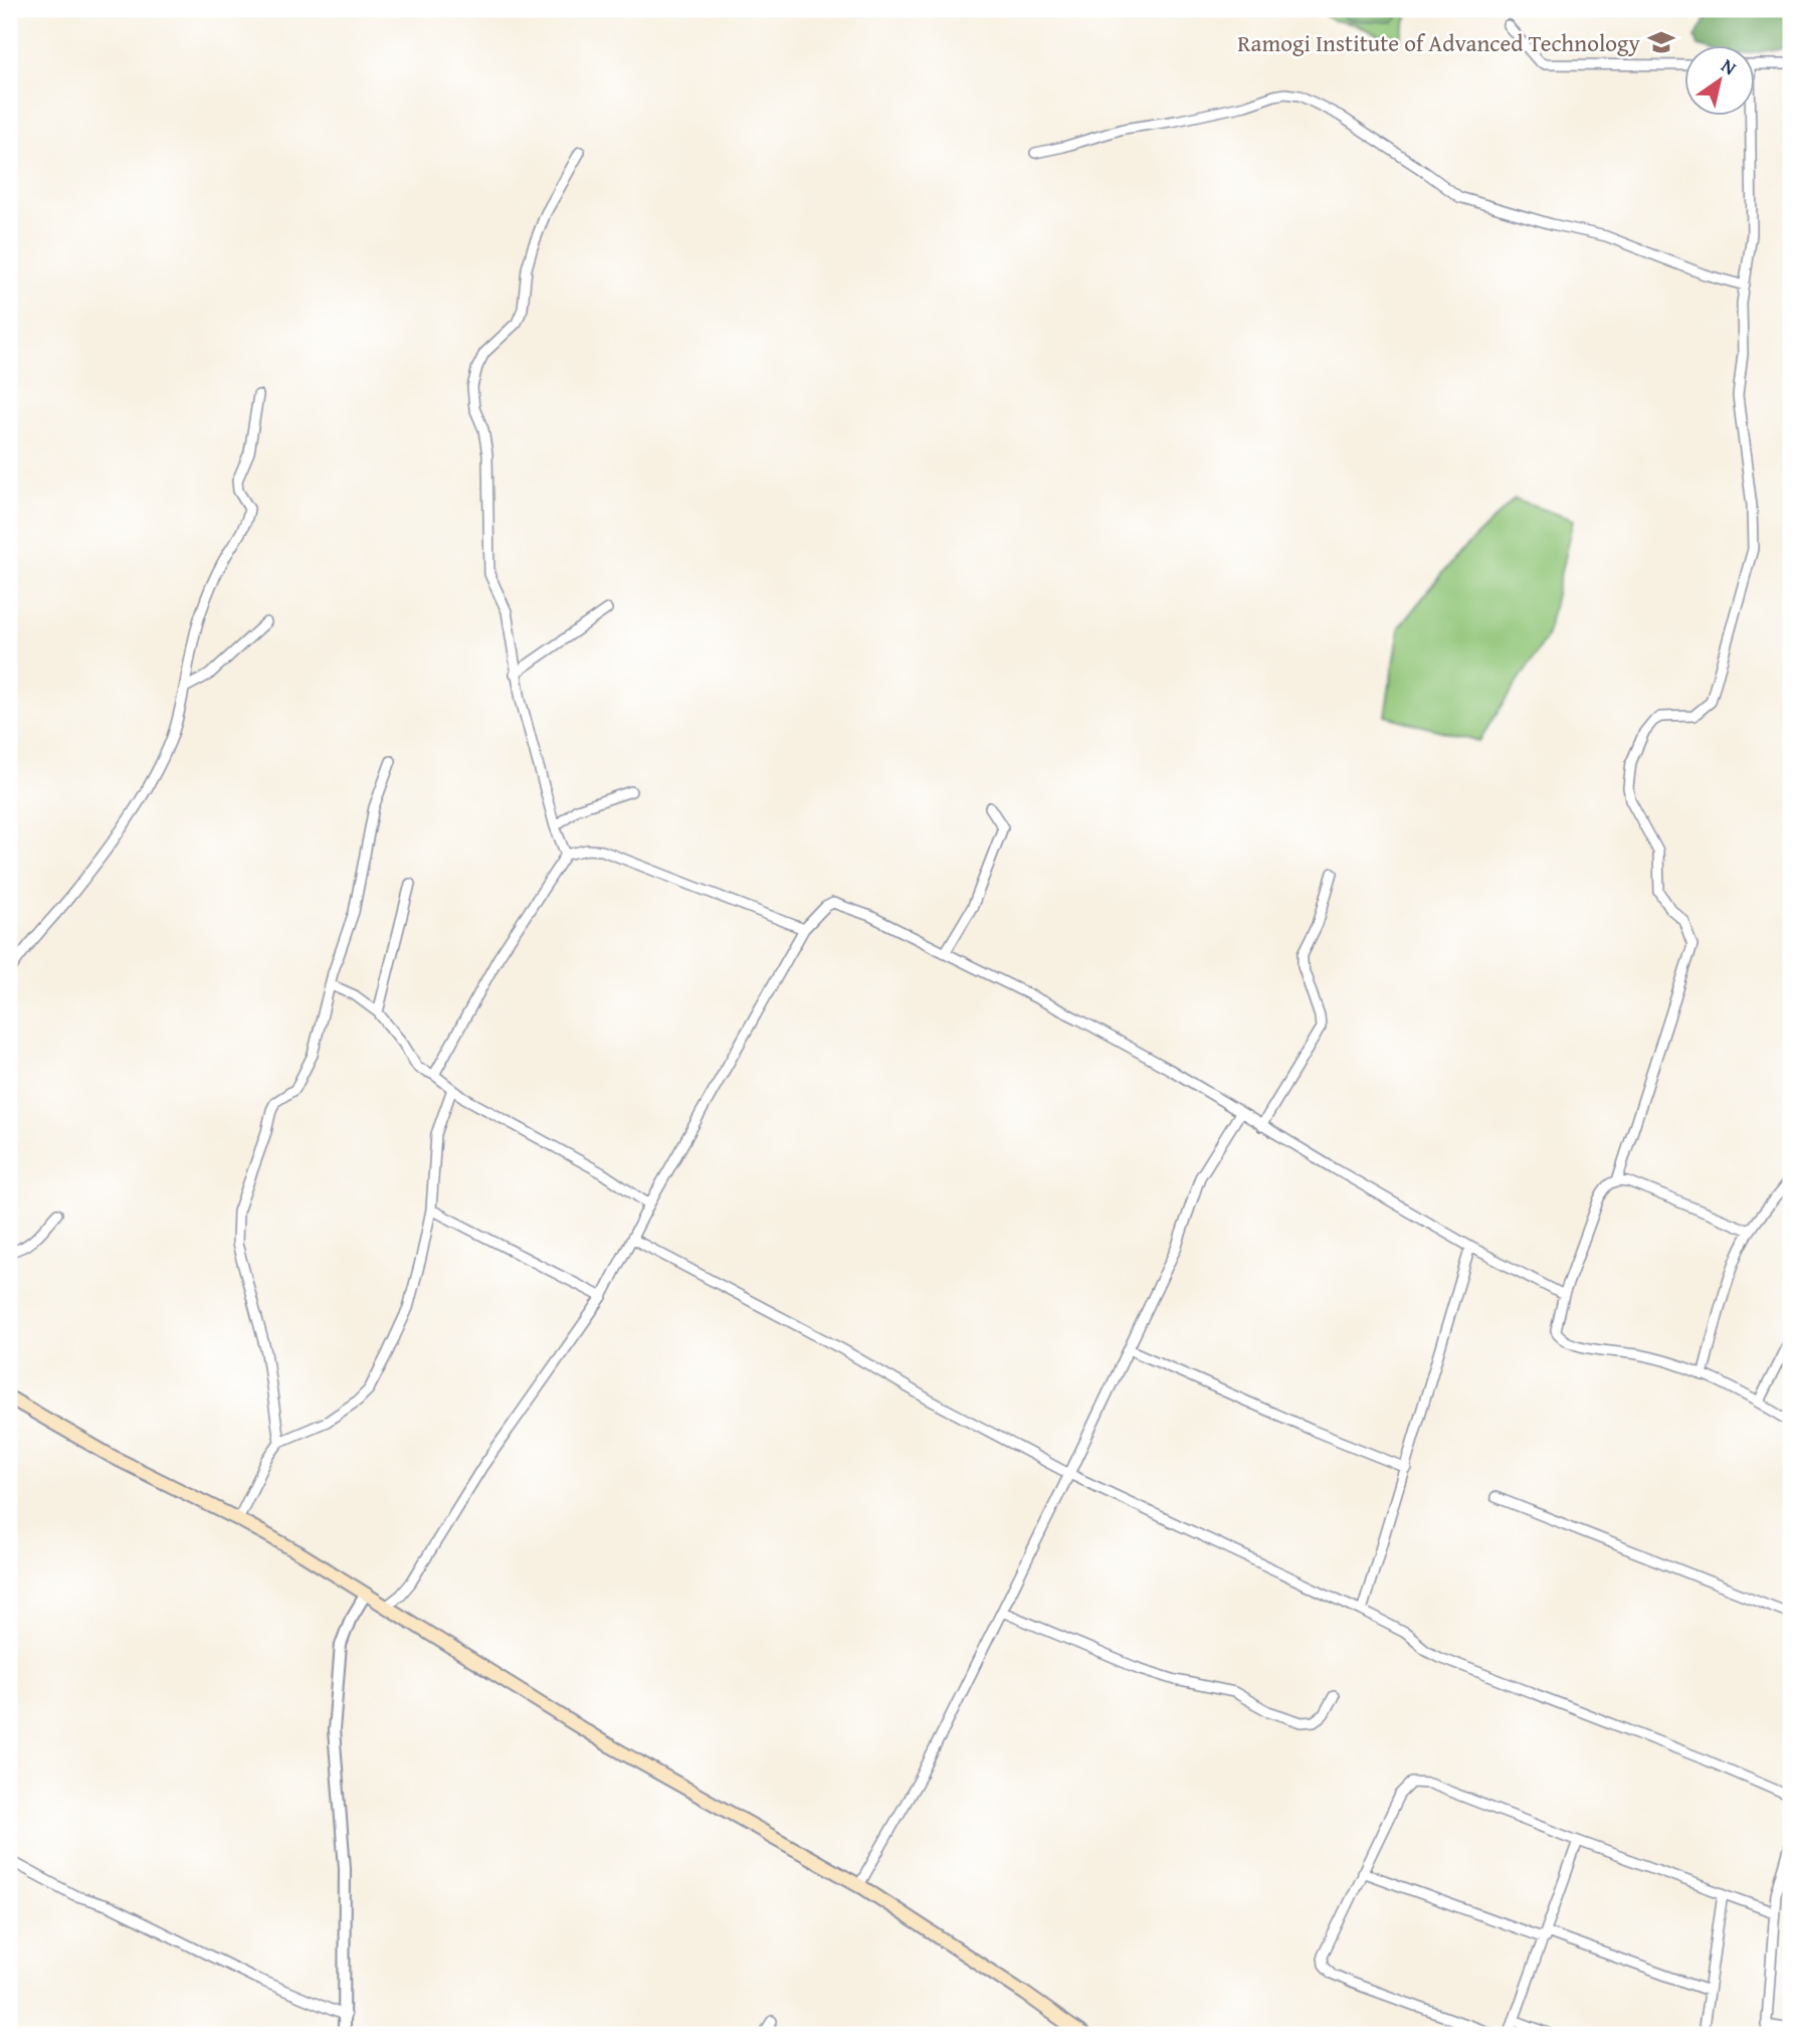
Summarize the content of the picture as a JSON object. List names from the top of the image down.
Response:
{
  "places": {
    "school or university": ["Ramogi Institute of Advanced Technology"]
  },
  "north": "top right"
}
